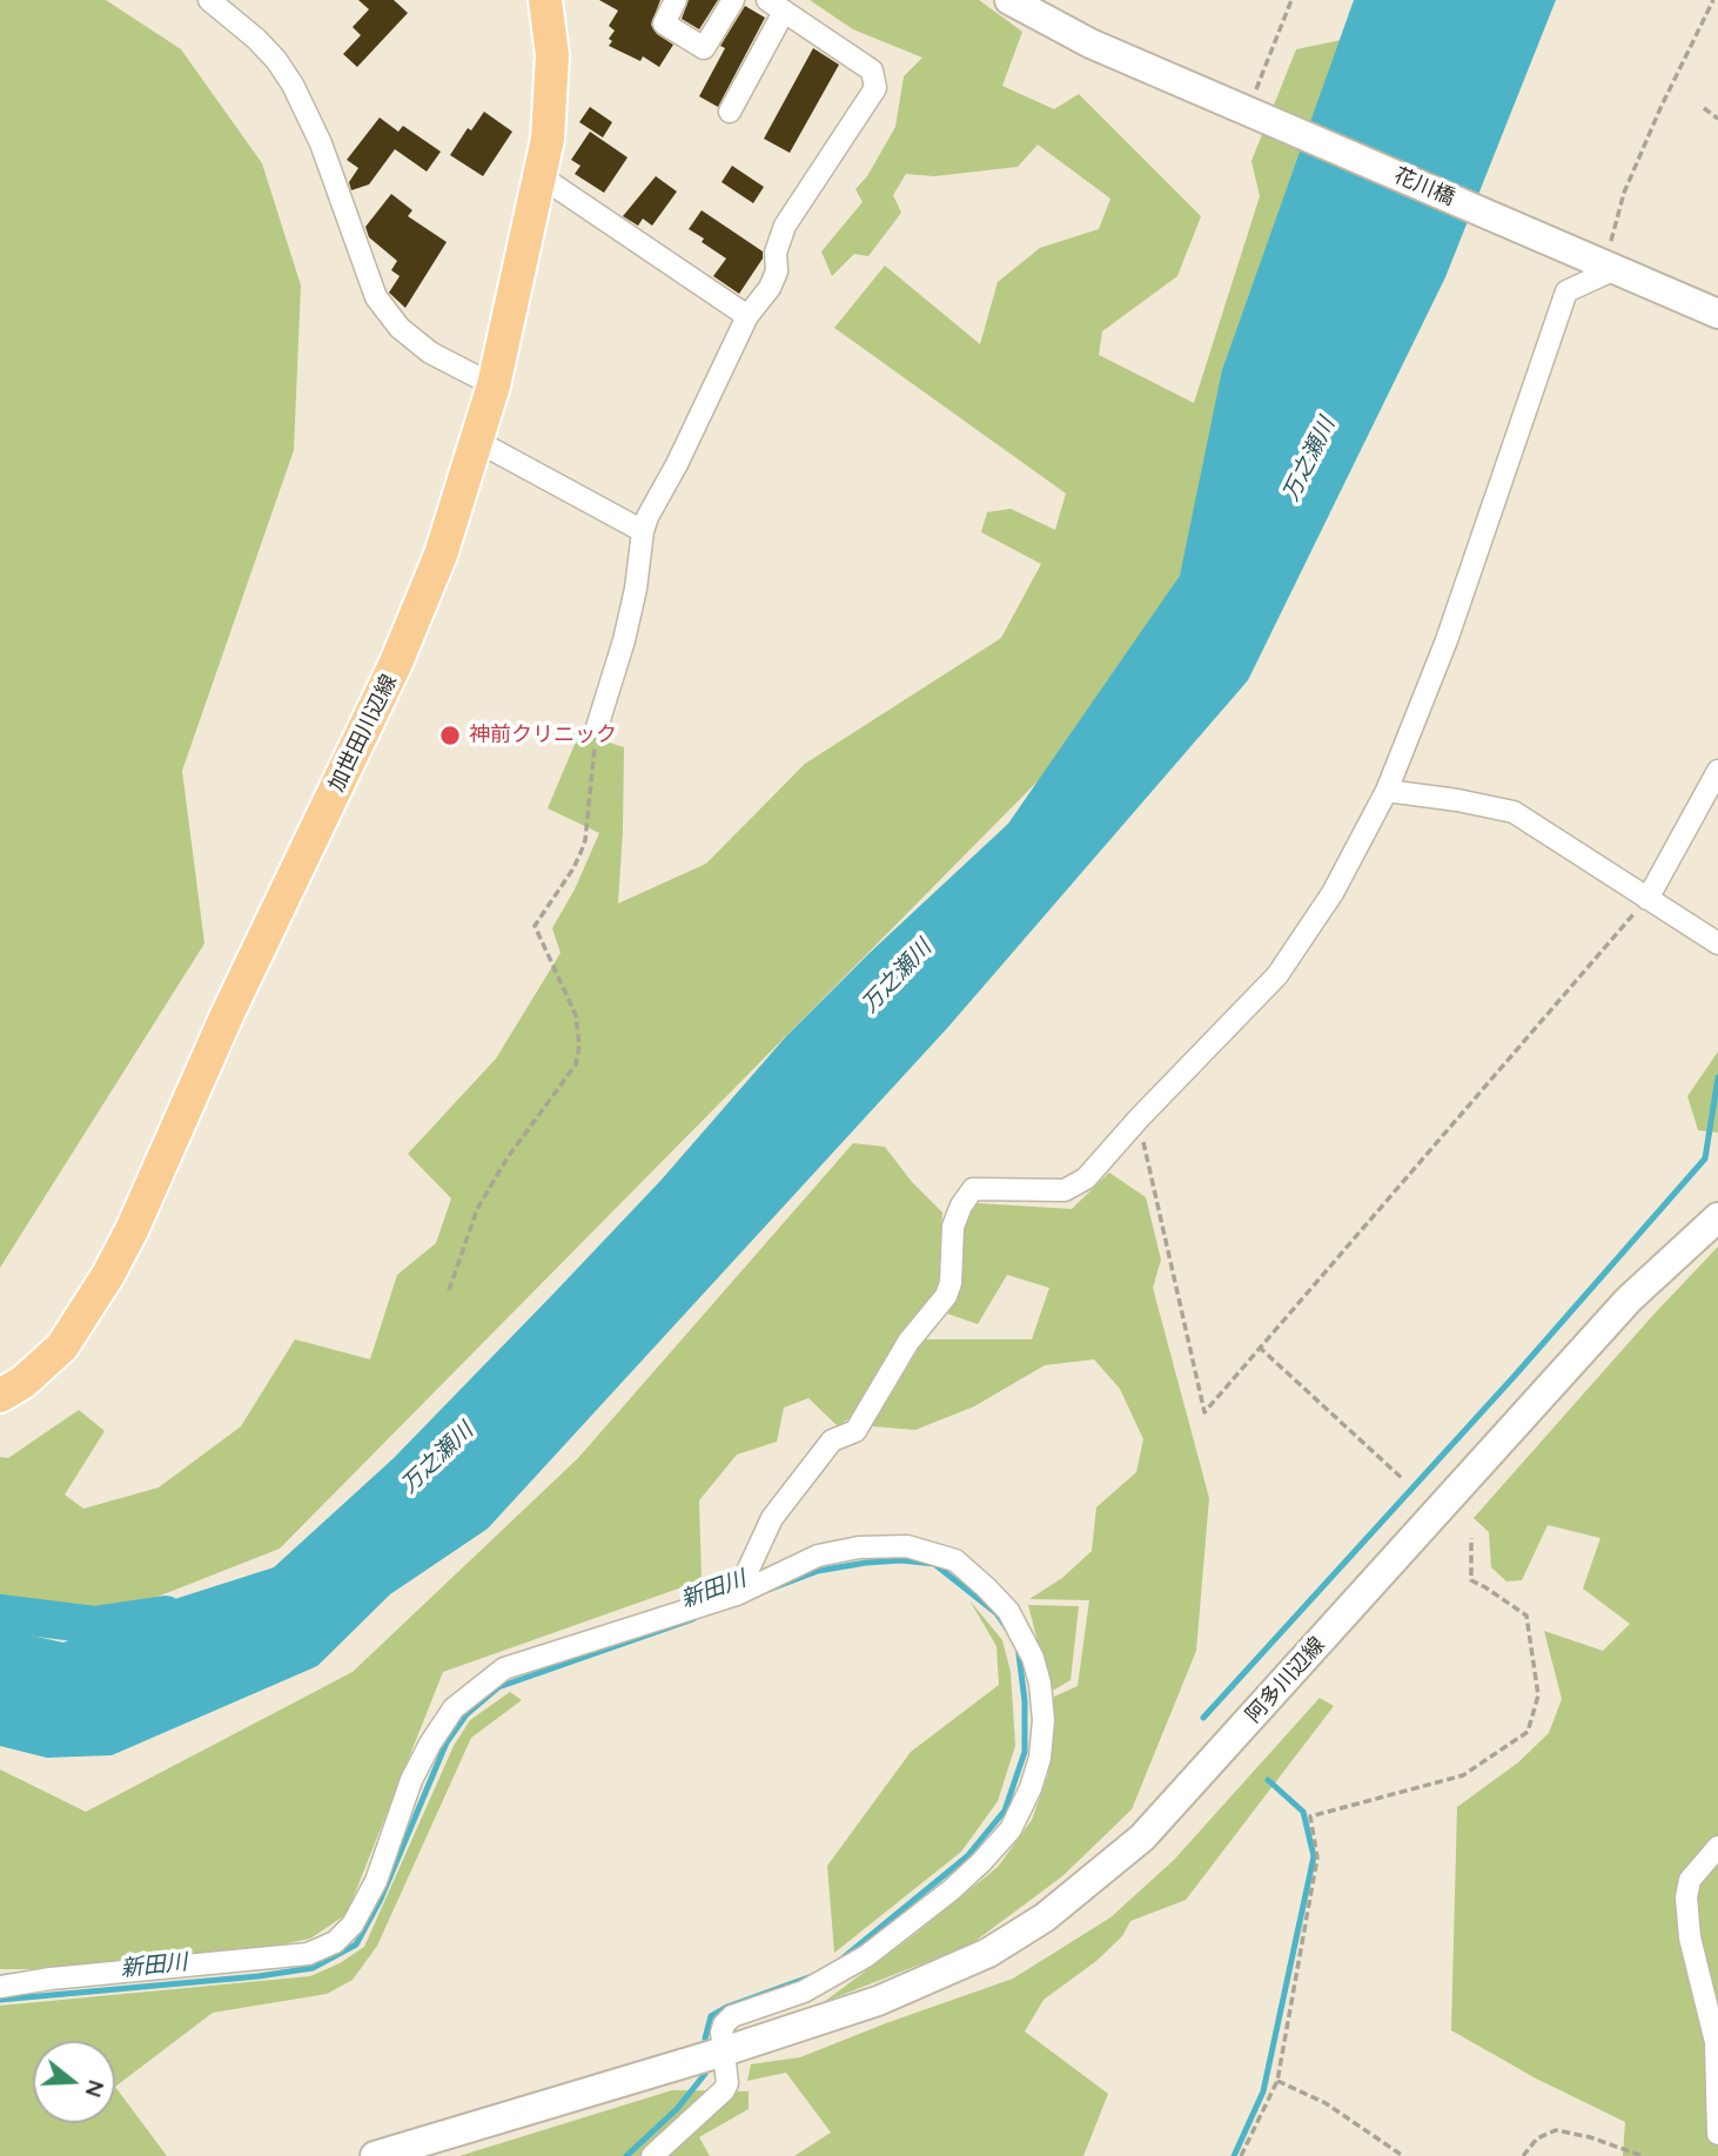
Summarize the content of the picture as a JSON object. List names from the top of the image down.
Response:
{
  "streets": {
    "main road": ["花川橋", "加世田川辺線", "阿多川辺線"]
  },
  "water": ["万之瀬川", "新田川"],
  "places": ["神前クリニック"],
  "north": "right"
}
